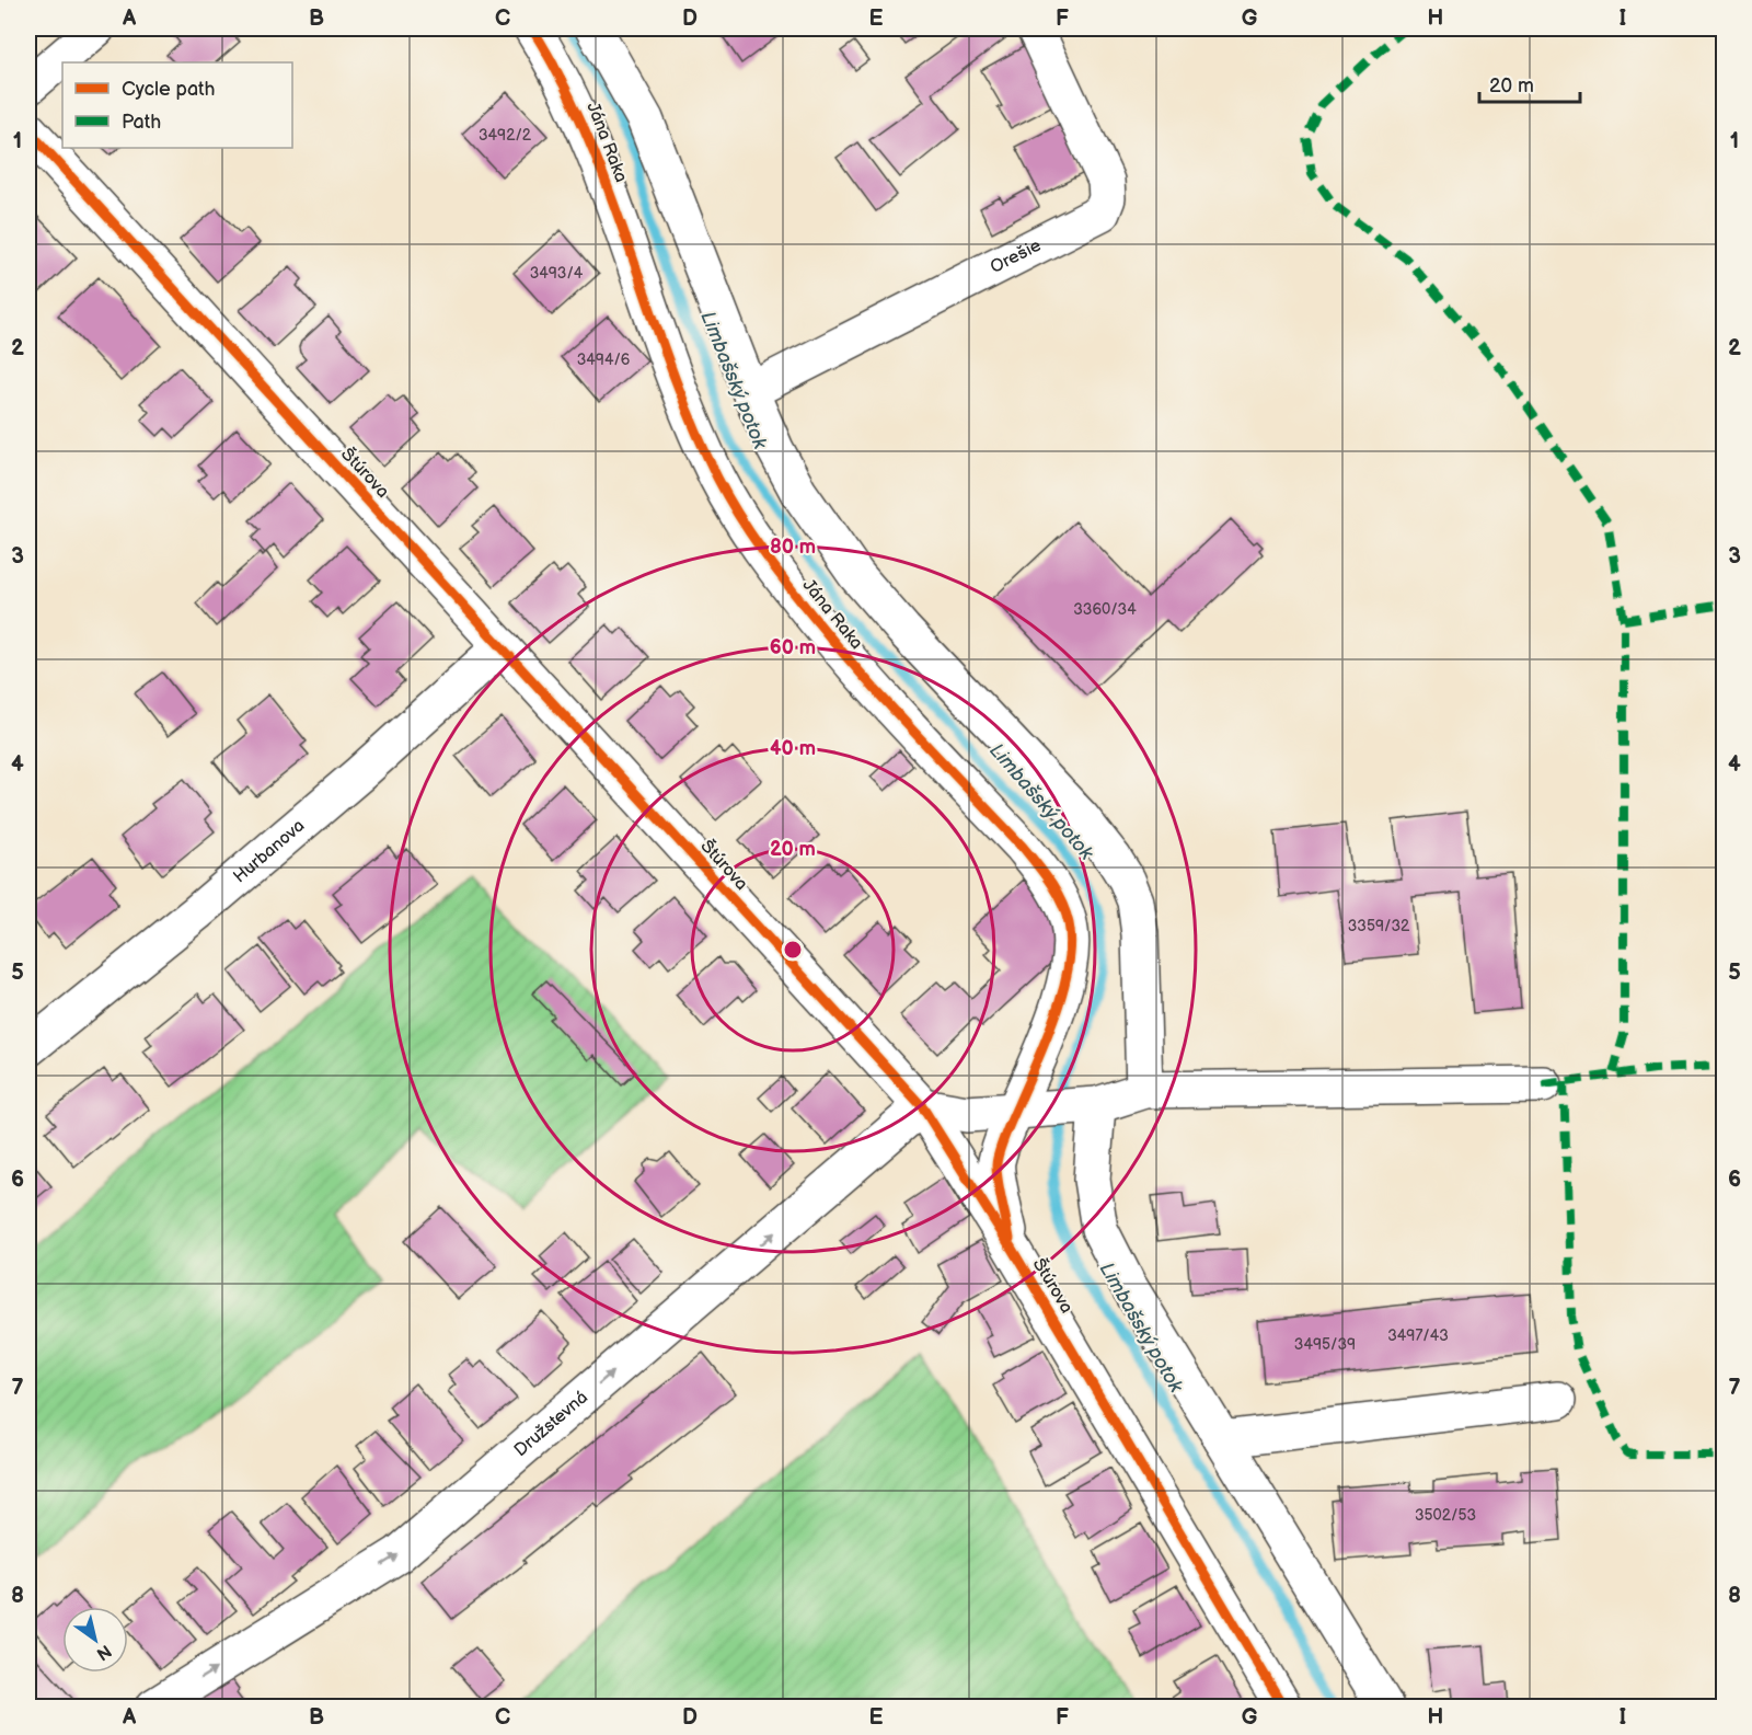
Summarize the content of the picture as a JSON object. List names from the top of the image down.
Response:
{
  "streets": {
    "street": [
      "Jána Raka",
      "Orešie",
      "Štúrova",
      "Hurbanova",
      "Družstevná"
    ]
  },
  "crossings": [
    ["Jána Raka", "Štúrova"],
    ["Štúrova", "Hurbanova"],
    ["Štúrova", "Družstevná"]
  ],
  "one_way": ["Družstevná"],
  "water": ["Limbašský potok"],
  "house_numbers": [
    "3492/2",
    "3493/4",
    "3494/6",
    "3360/34",
    "3359/32",
    "3497/43",
    "3495/39",
    "3502/53"
  ],
  "legend": ["Cycle path", "Path"],
  "scale_bar": "20 m",
  "north": "bottom right",
  "grid": {
    "columns": [
      "A",
      "B",
      "C",
      "D",
      "E",
      "F",
      "G",
      "H",
      "I"
    ],
    "rows": [
      "1",
      "2",
      "3",
      "4",
      "5",
      "6",
      "7",
      "8"
    ]
  },
  "rings": [
    "80 m",
    "60 m",
    "40 m",
    "20 m"
  ]
}
